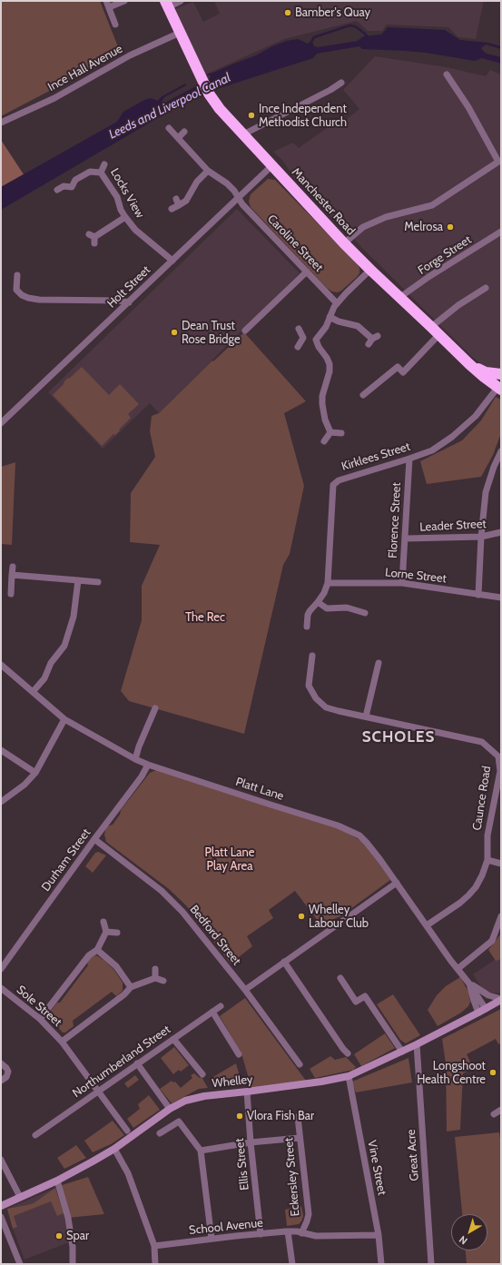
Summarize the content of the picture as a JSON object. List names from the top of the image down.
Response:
{
  "streets": {
    "highway": ["Manchester Road"],
    "main road": ["Whelley"],
    "street": [
      "Ince Hall Avenue",
      "Locks View",
      "Caroline Street",
      "Forge Street",
      "Holt Street",
      "Kirklees Street",
      "Florence Street",
      "Leader Street",
      "Lorne Street",
      "Platt Lane",
      "Caunce Road",
      "Durham Street",
      "Bedford Street",
      "Sole Street",
      "Northumberland Street",
      "Great Acre",
      "Ellis Street",
      "Vine Street",
      "Eckersley Street",
      "School Avenue"
    ]
  },
  "crossings": [
    ["Ince Hall Avenue", "Manchester Road"],
    ["Locks View", "Holt Street"],
    ["Manchester Road", "Forge Street"],
    ["Manchester Road", "Holt Street"],
    ["Manchester Road", "Kirklees Street"],
    ["Caroline Street", "Holt Street"],
    ["Kirklees Street", "Florence Street"],
    ["Kirklees Street", "Lorne Street"],
    ["Florence Street", "Leader Street"],
    ["Florence Street", "Lorne Street"],
    ["Platt Lane", "Caunce Road"],
    ["Platt Lane", "Durham Street"],
    ["Platt Lane", "Whelley"],
    ["Durham Street", "Bedford Street"],
    ["Sole Street", "Northumberland Street"],
    ["Whelley", "Great Acre"],
    ["Whelley", "Ellis Street"],
    ["Whelley", "Vine Street"],
    ["Ellis Street", "School Avenue"],
    ["Vine Street", "School Avenue"],
    ["Eckersley Street", "School Avenue"]
  ],
  "districts": ["SCHOLES"],
  "water": ["Leeds and Liverpool Canal"],
  "parks": ["The Rec", "Platt Lane Play Area"],
  "places": [
    "Bamber's Quay",
    "Ince Independent Methodist Church",
    "Melrosa",
    "Dean Trust Rose Bridge",
    "Whelley Labour Club",
    "Longshoot Health Centre",
    "Vlora Fish Bar",
    "Spar"
  ],
  "north": "bottom left"
}
